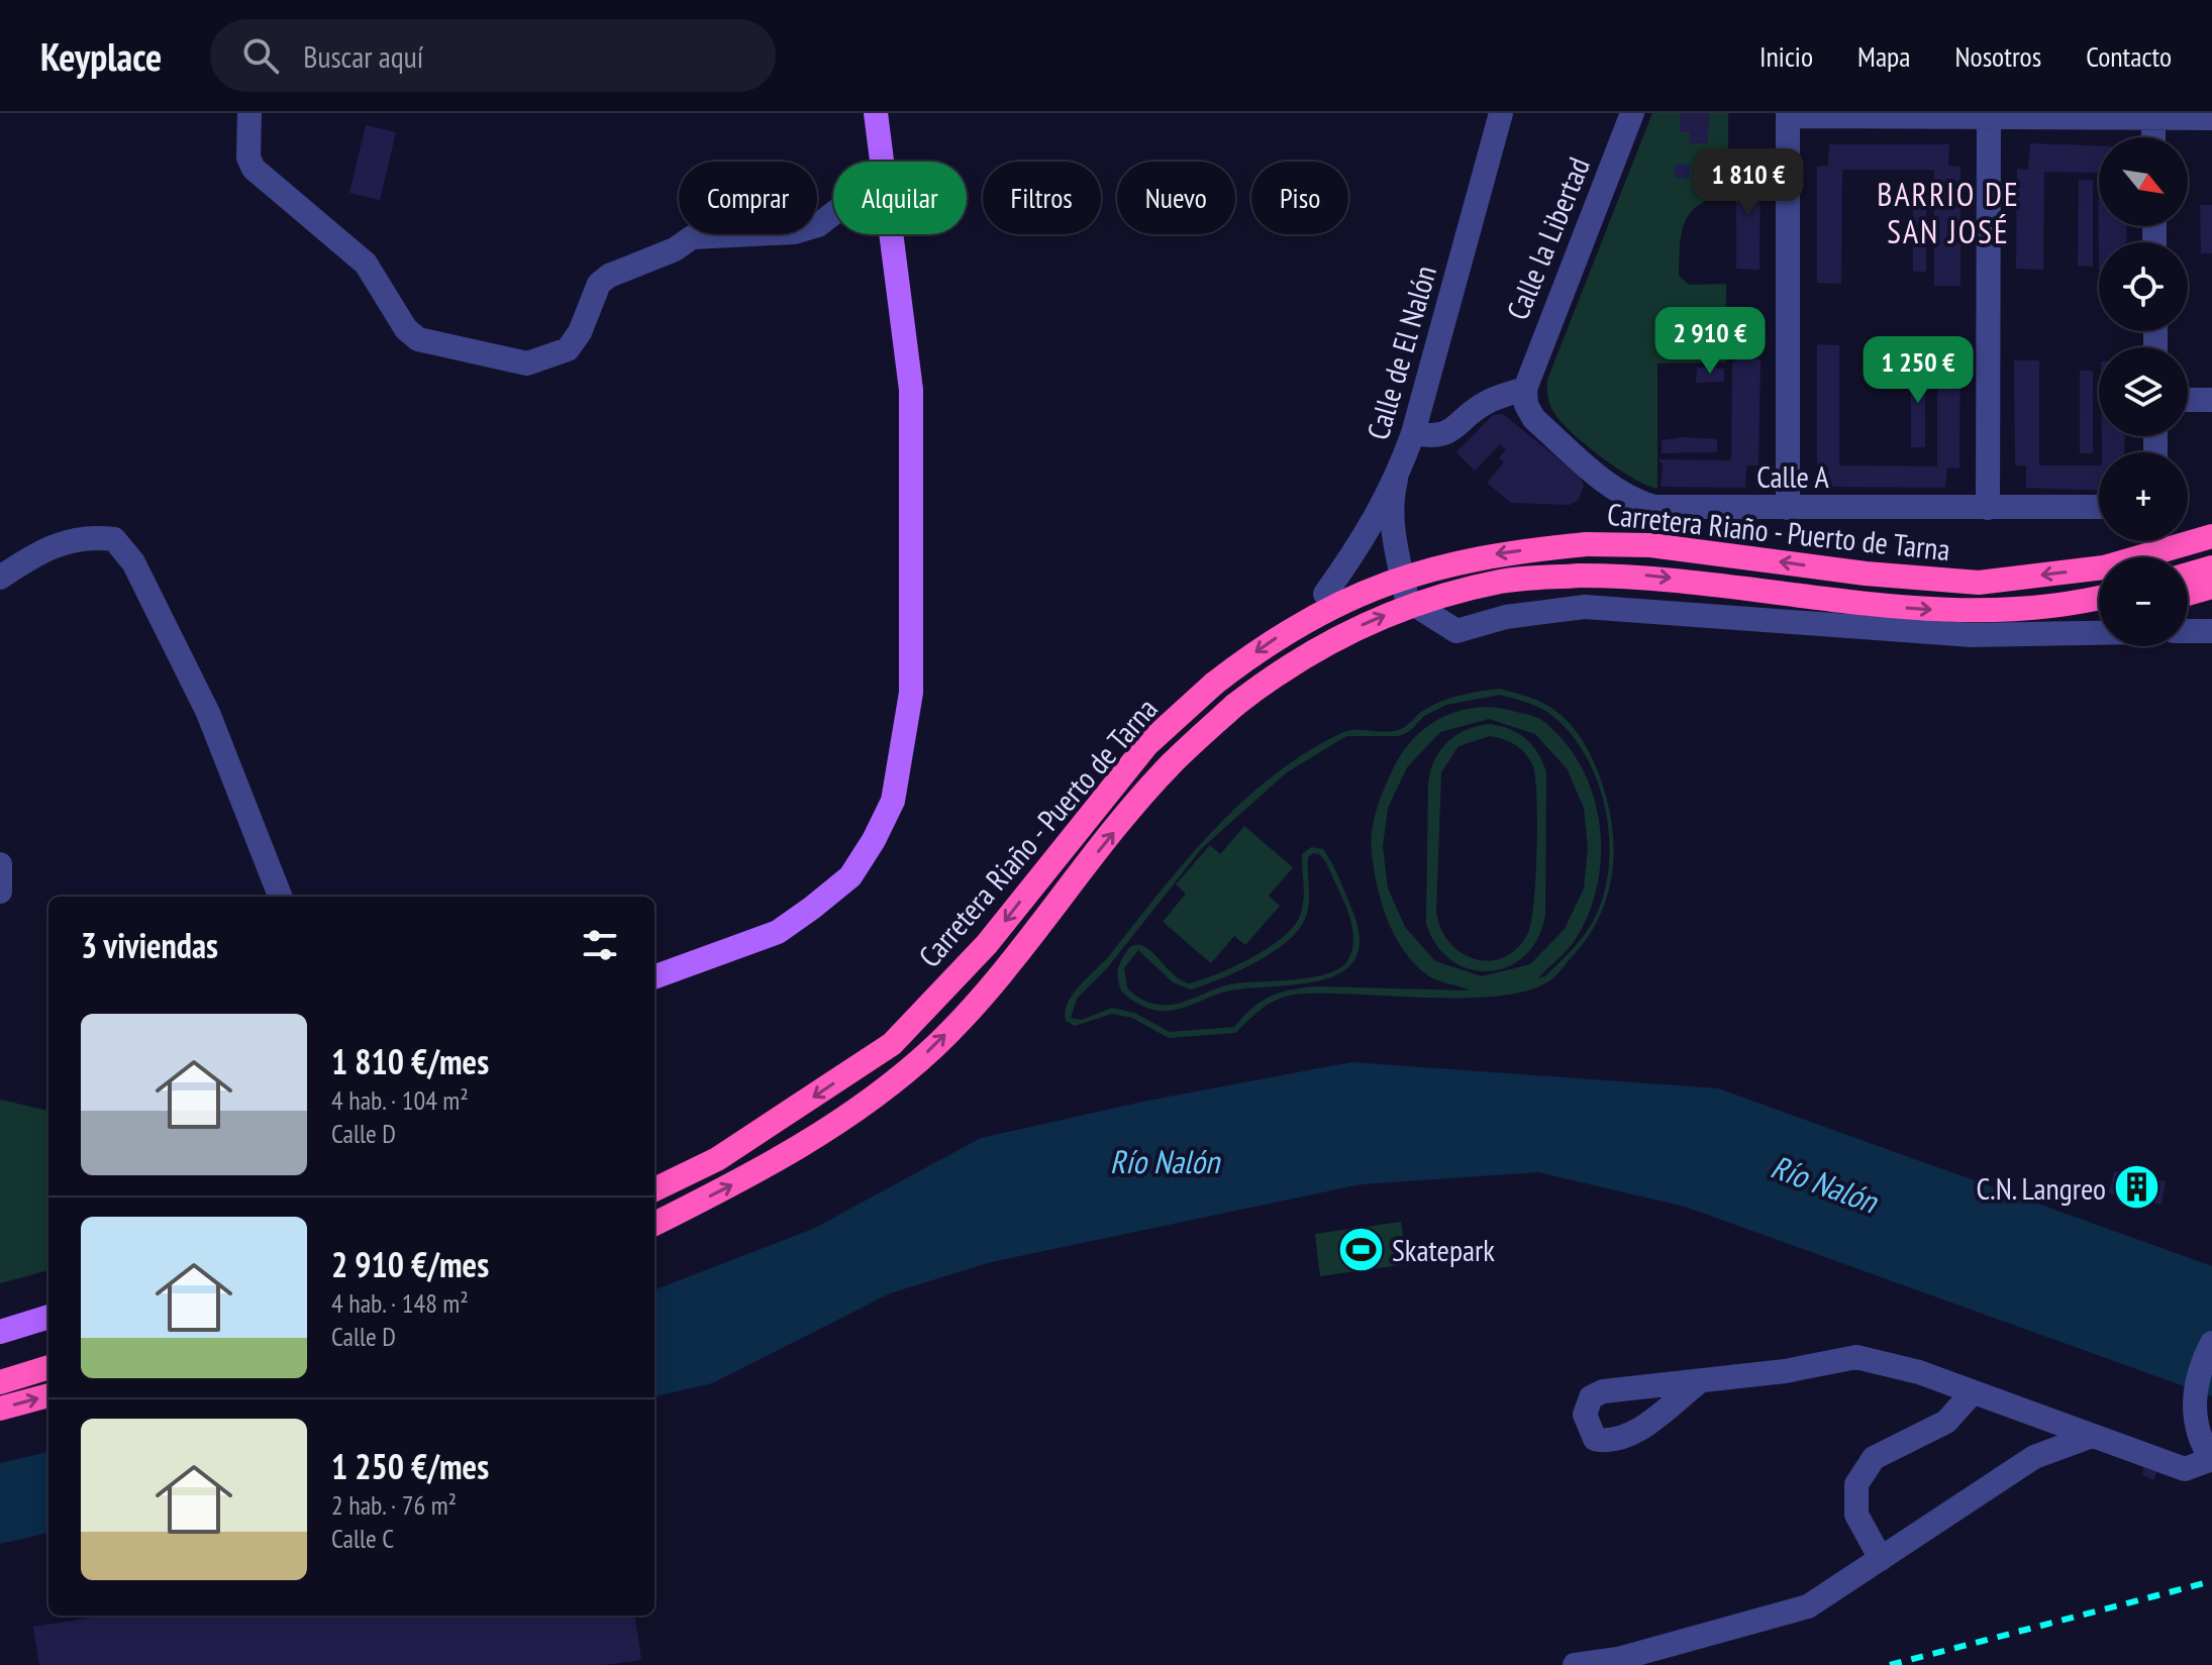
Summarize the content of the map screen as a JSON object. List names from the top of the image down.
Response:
{
  "streets": {
    "highway": ["Carretera Riaño - Puerto de Tarna"],
    "street": ["Calle la Libertad", "Calle de El Nalón", "Calle A"]
  },
  "crossings": [
    ["Calle la Libertad", "Calle A"]
  ],
  "districts": ["BARRIO DE SAN JOSÉ"],
  "water": ["Río Nalón"],
  "places": {
    "building": ["C.N. Langreo"],
    "sports": ["Skatepark"]
  },
  "north": "bottom right",
  "page": {
    "header": "Keyplace",
    "search": "Buscar aquí",
    "nav": [
      "Inicio",
      "Mapa",
      "Nosotros",
      "Contacto"
    ],
    "map_buttons": ["+", "−"],
    "price": ["1 810 €", "2 910 €", "1 250 €"],
    "chip": [
      "Comprar",
      "Alquilar",
      "Filtros",
      "Nuevo",
      "Piso"
    ],
    "heading": "3 viviendas",
    "list": [
      {
        "name": "1 810 €/mes",
        "note": "4 hab. · 104 m² · Calle D"
      },
      {
        "name": "2 910 €/mes",
        "note": "4 hab. · 148 m² · Calle D"
      },
      {
        "name": "1 250 €/mes",
        "note": "2 hab. · 76 m² · Calle C"
      }
    ]
  }
}
